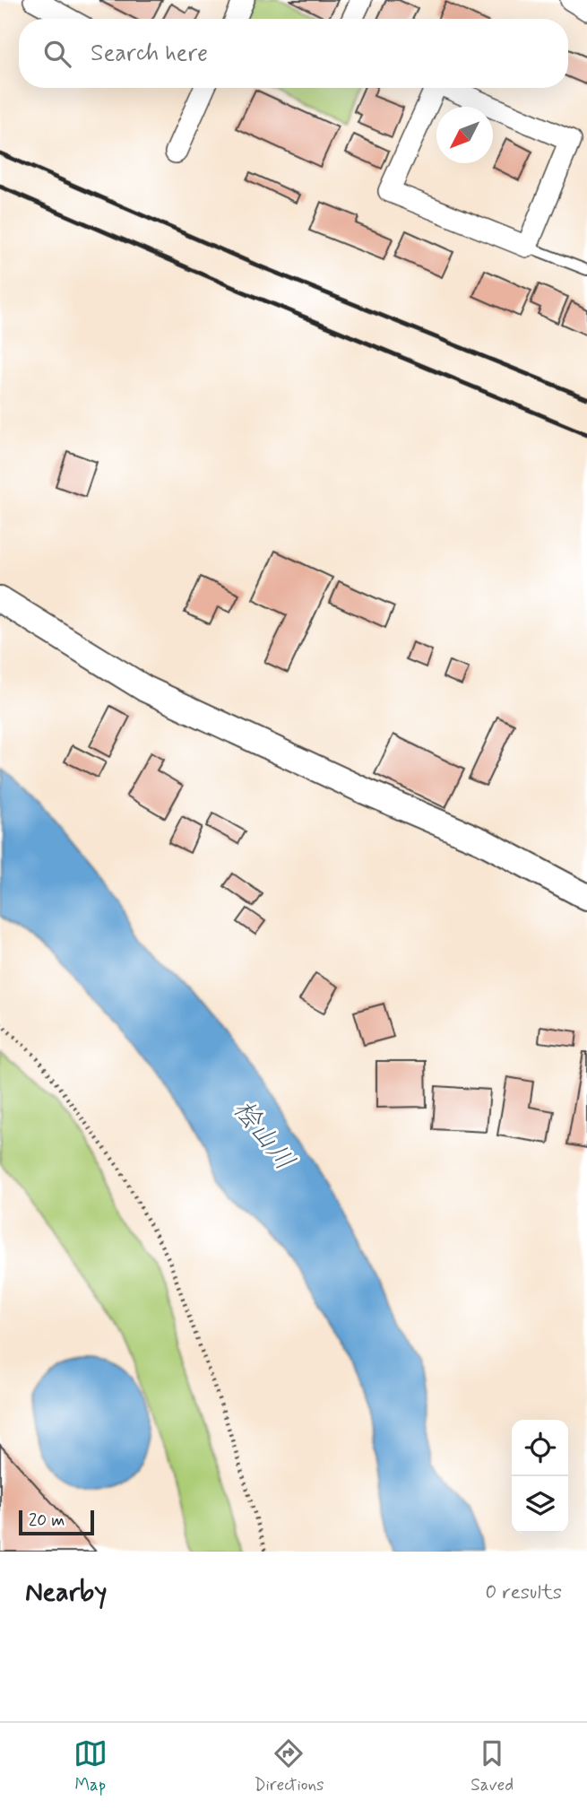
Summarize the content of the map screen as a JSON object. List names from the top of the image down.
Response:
{
  "water": ["桧山川"],
  "scale_bar": "20 m",
  "north": "bottom left",
  "page": {
    "search": "Search here",
    "scale": "20 m",
    "heading": ["Nearby", "0 results"],
    "nav": ["Map", "Directions", "Saved"]
  }
}
